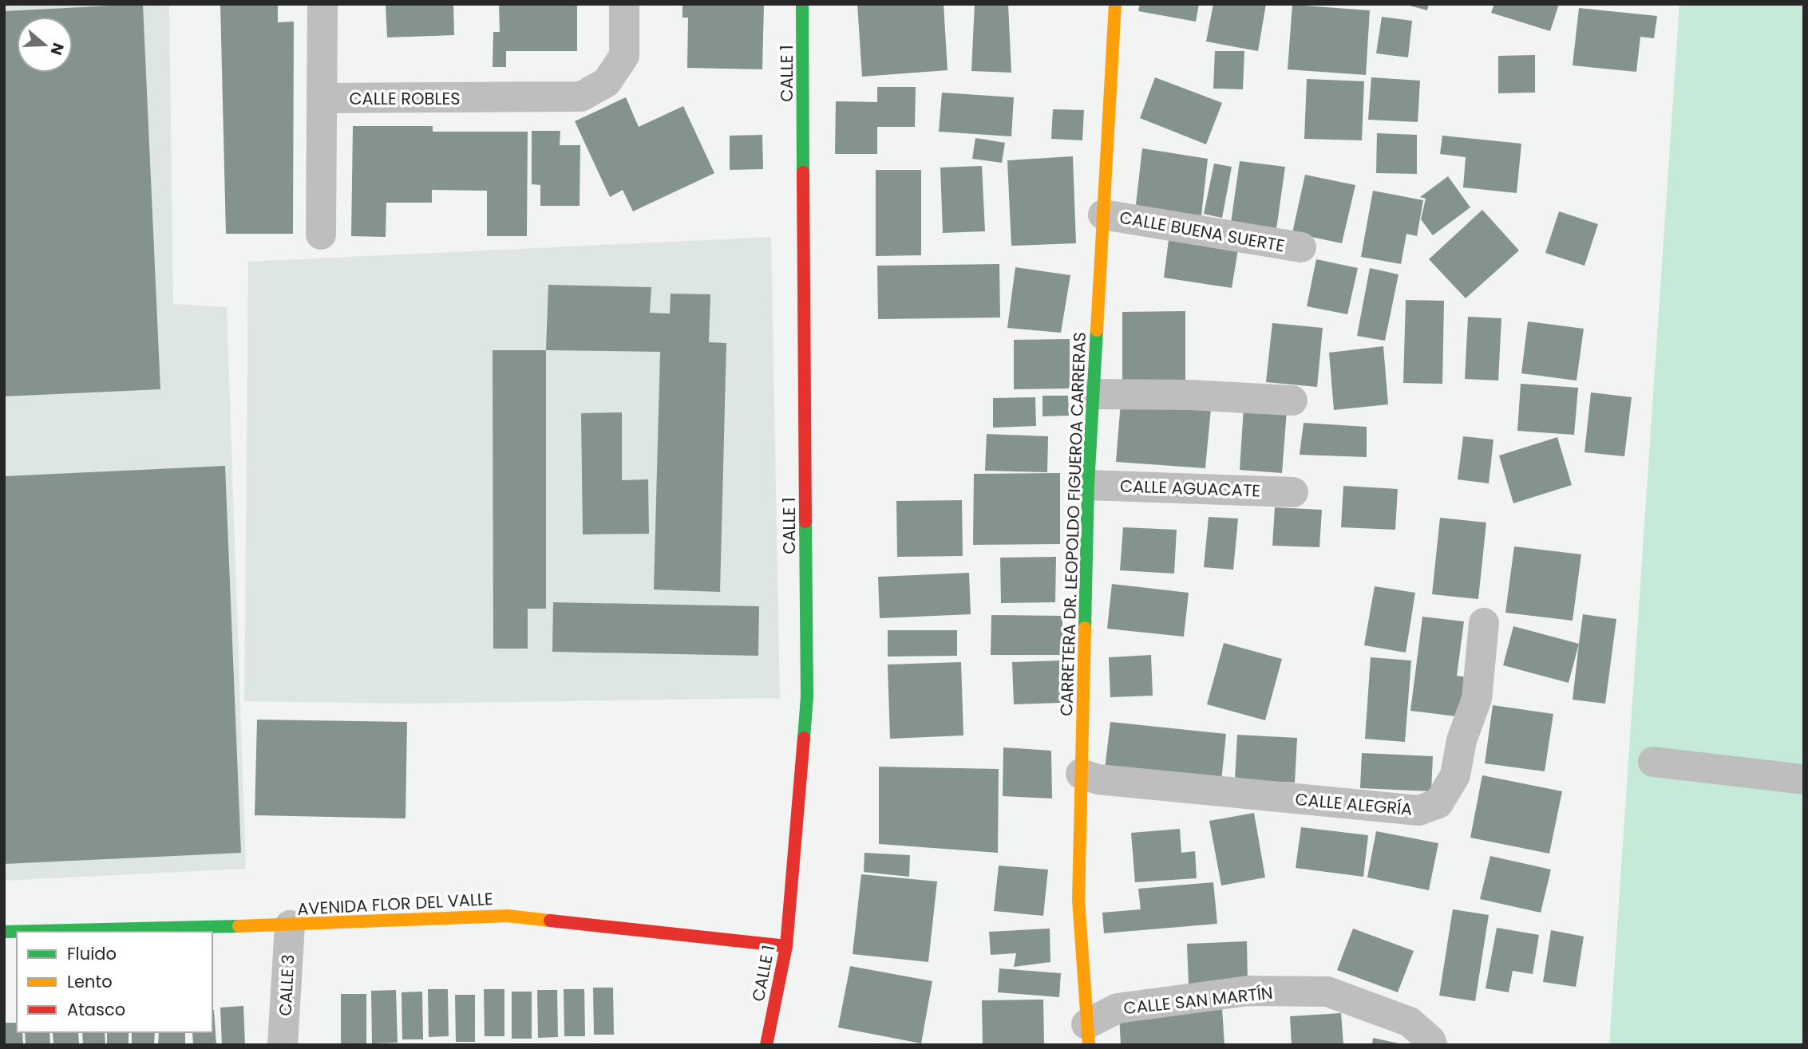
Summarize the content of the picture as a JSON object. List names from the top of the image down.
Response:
{
  "streets": {
    "street": [
      "CALLE 1",
      "CALLE ROBLES",
      "CALLE BUENA SUERTE",
      "CALLE AGUACATE",
      "CARRETERA DR. LEOPOLDO FIGUEROA CARRERAS",
      "CALLE ALEGRÍA",
      "AVENIDA FLOR DEL VALLE",
      "CALLE 3",
      "CALLE SAN MARTÍN"
    ]
  },
  "crossings": [
    ["CALLE 1", "AVENIDA FLOR DEL VALLE"],
    ["CALLE BUENA SUERTE", "CARRETERA DR. LEOPOLDO FIGUEROA CARRERAS"],
    ["CALLE AGUACATE", "CARRETERA DR. LEOPOLDO FIGUEROA CARRERAS"],
    ["CARRETERA DR. LEOPOLDO FIGUEROA CARRERAS", "CALLE ALEGRÍA"],
    ["CARRETERA DR. LEOPOLDO FIGUEROA CARRERAS", "CALLE SAN MARTÍN"],
    ["AVENIDA FLOR DEL VALLE", "CALLE 3"]
  ],
  "legend": ["Fluido", "Lento", "Atasco"],
  "north": "right"
}
